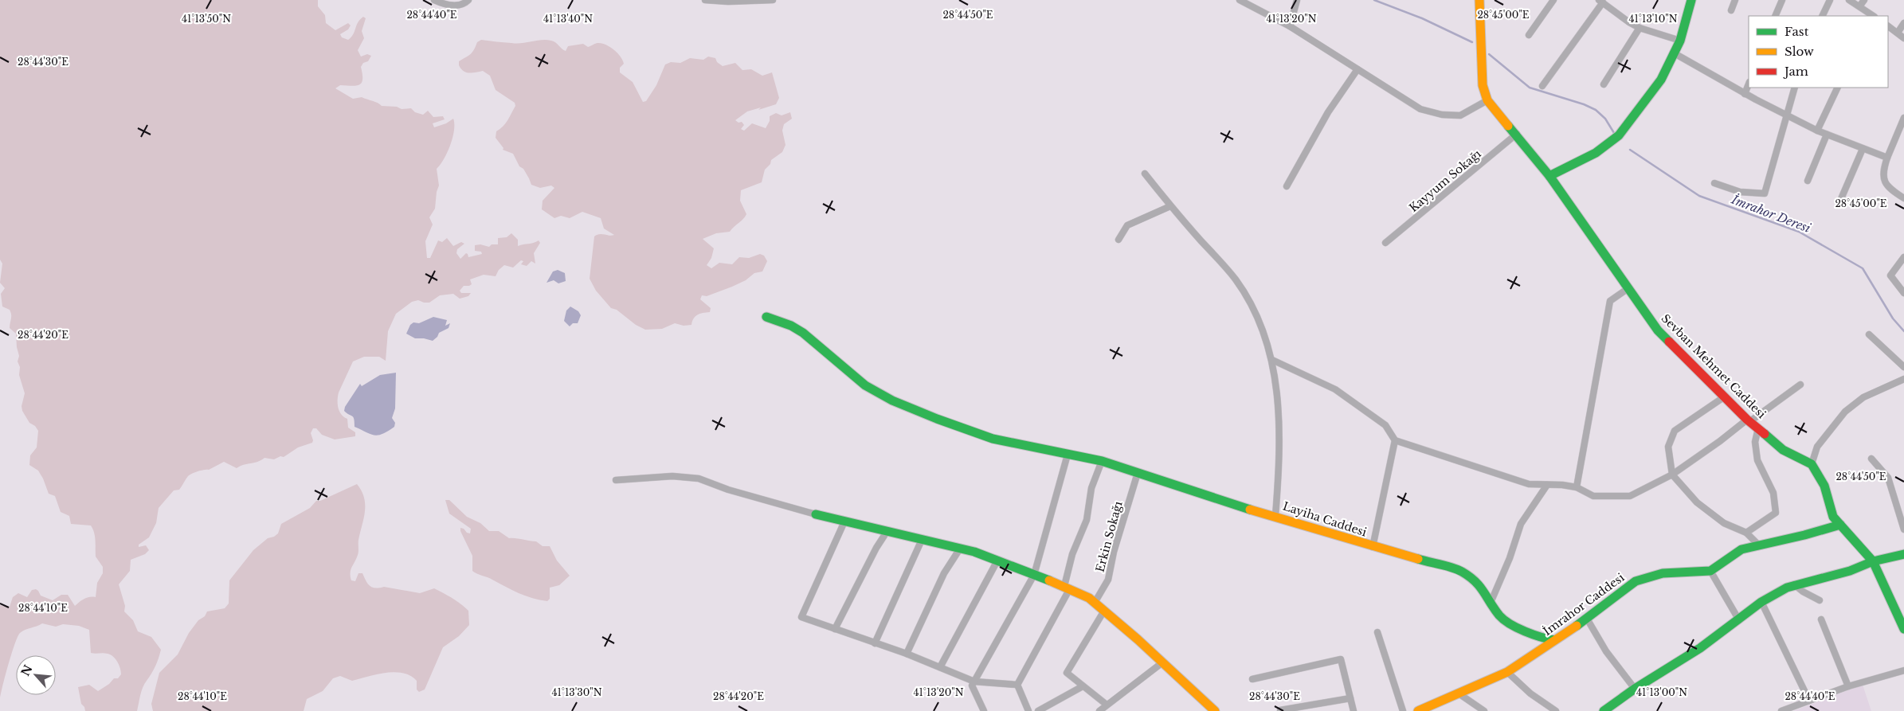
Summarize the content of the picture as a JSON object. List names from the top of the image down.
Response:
{
  "streets": {
    "street": [
      "Kayyum Sokağı",
      "Sevban Mehmet Caddesi",
      "Layiha Caddesi",
      "Erkin Sokağı",
      "İmrahor Caddesi"
    ]
  },
  "crossings": [
    ["Kayyum Sokağı", "Sevban Mehmet Caddesi"],
    ["Layiha Caddesi", "Erkin Sokağı"],
    ["Layiha Caddesi", "İmrahor Caddesi"]
  ],
  "water": ["İmrahor Deresi"],
  "legend": ["Fast", "Slow", "Jam"],
  "north": "top left",
  "coordinates": [
    "28°44'40\"E",
    "28°44'50\"E",
    "28°45'00\"E",
    "41°13'50\"N",
    "41°13'40\"N",
    "41°13'20\"N",
    "41°13'10\"N",
    "28°44'30\"E",
    "28°44'20\"E",
    "28°44'10\"E",
    "41°13'30\"N",
    "41°13'00\"N"
  ]
}
